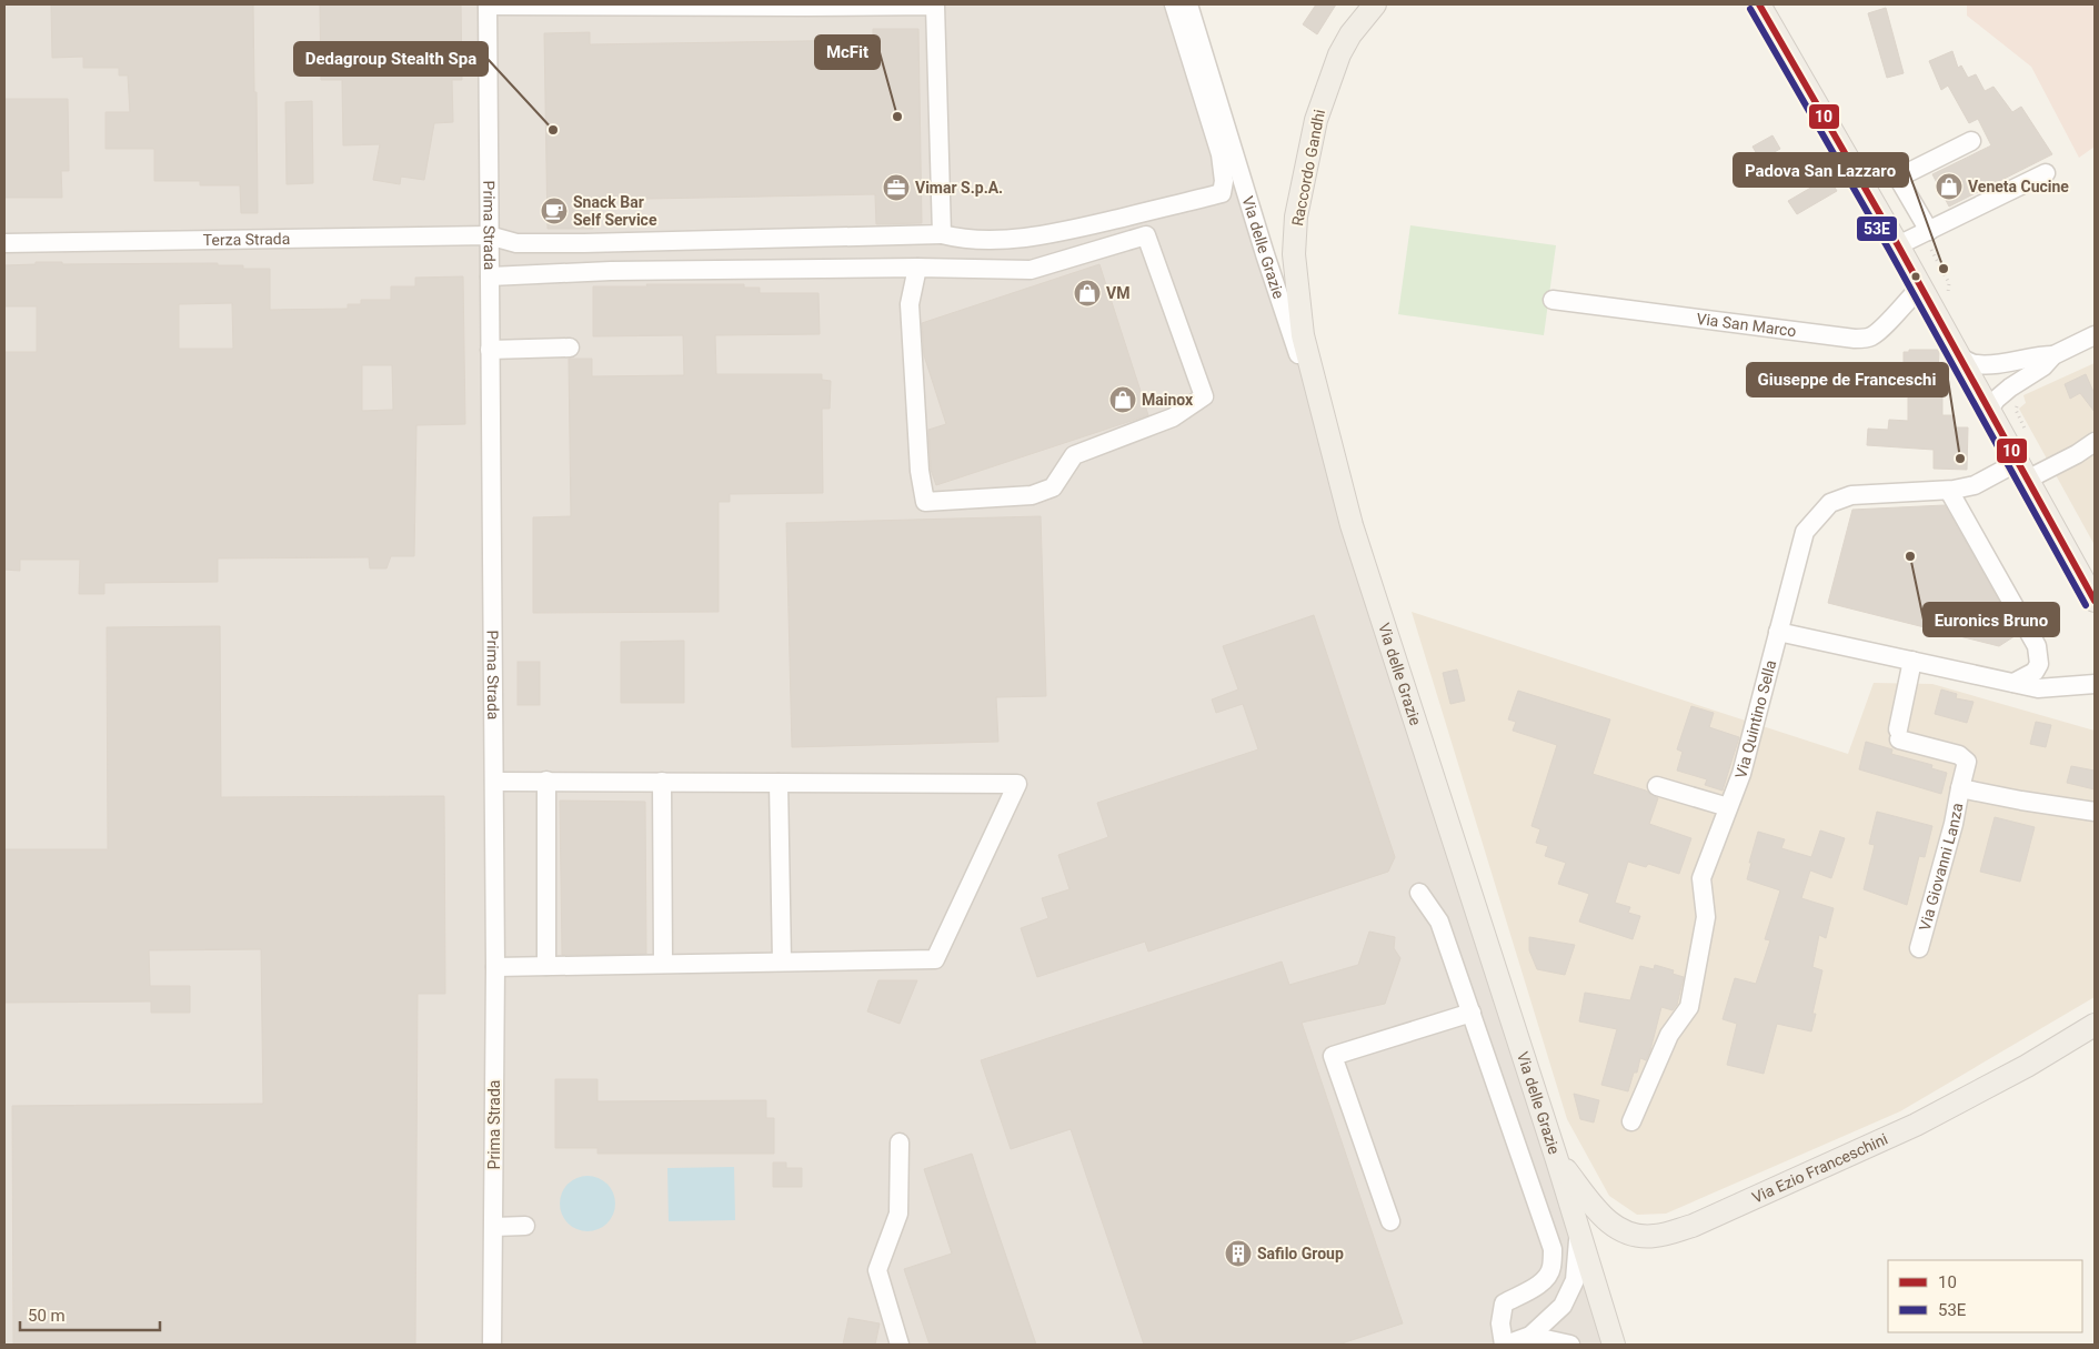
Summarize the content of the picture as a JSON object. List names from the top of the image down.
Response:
{
  "streets": {
    "main road": ["Raccordo Gandhi", "Via delle Grazie", "Via Ezio Franceschini"],
    "street": [
      "Prima Strada",
      "Terza Strada",
      "Via San Marco",
      "Via Quintino Sella",
      "Via Giovanni Lanza"
    ]
  },
  "crossings": [
    ["Raccordo Gandhi", "Via delle Grazie"],
    ["Prima Strada", "Terza Strada"],
    ["Via delle Grazie", "Via Ezio Franceschini"]
  ],
  "places": {
    "other": [
      "McFit",
      "Dedagroup Stealth Spa",
      "Padova San Lazzaro",
      "Giuseppe de Franceschi",
      "Euronics Bruno"
    ],
    "shop": ["Veneta Cucine", "VM", "Mainox"],
    "office": ["Vimar S.p.A."],
    "cafe": ["Snack Bar Self Service"],
    "building": ["Safilo Group"]
  },
  "lines": ["transit line 10", "transit line 53E"],
  "legend": ["10", "53E"],
  "scale_bar": "50 m"
}
